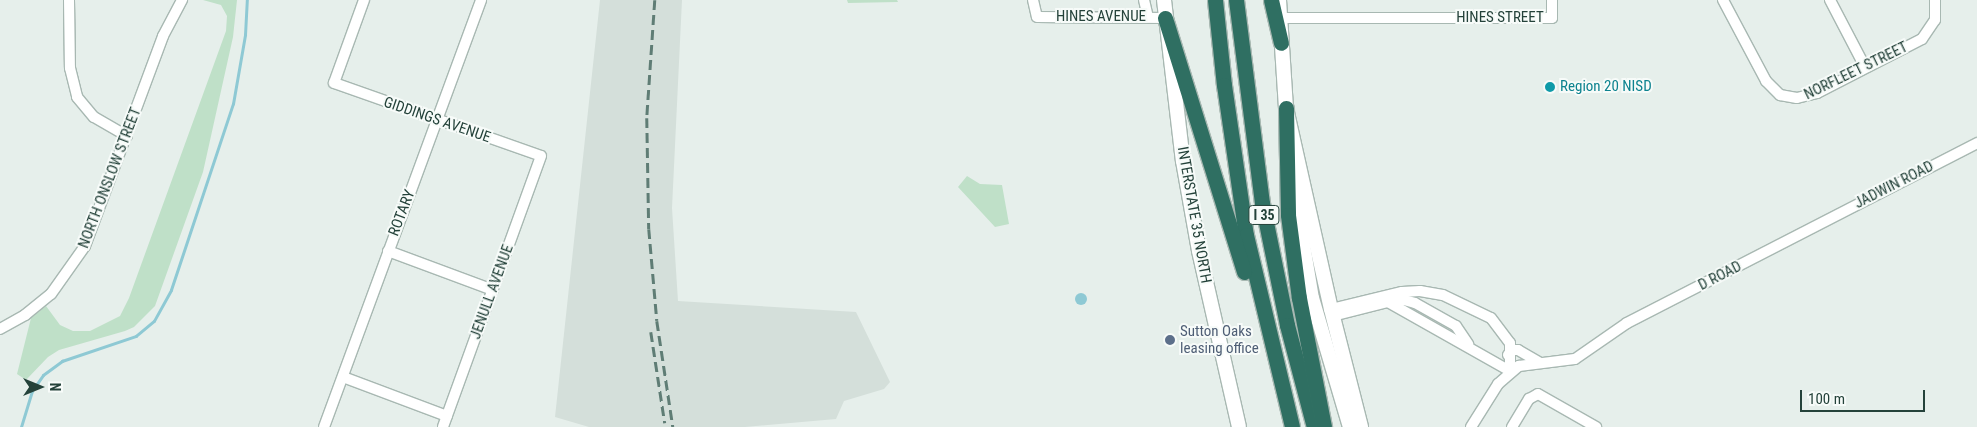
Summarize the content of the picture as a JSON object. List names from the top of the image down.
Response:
{
  "streets": {
    "highway": ["I 35"],
    "main road": ["INTERSTATE 35 NORTH"],
    "street": [
      "HINES AVENUE",
      "HINES STREET",
      "NORFLEET STREET",
      "GIDDINGS AVENUE",
      "NORTH ONSLOW STREET",
      "JADWIN ROAD",
      "ROTARY",
      "D ROAD",
      "JENULL AVENUE"
    ]
  },
  "crossings": [
    ["HINES AVENUE", "INTERSTATE 35 NORTH"],
    ["GIDDINGS AVENUE", "ROTARY"],
    ["GIDDINGS AVENUE", "JENULL AVENUE"],
    ["JADWIN ROAD", "D ROAD"]
  ],
  "places": ["Region 20 NISD", "Sutton Oaks leasing office"],
  "scale_bar": "100 m",
  "north": "right"
}
